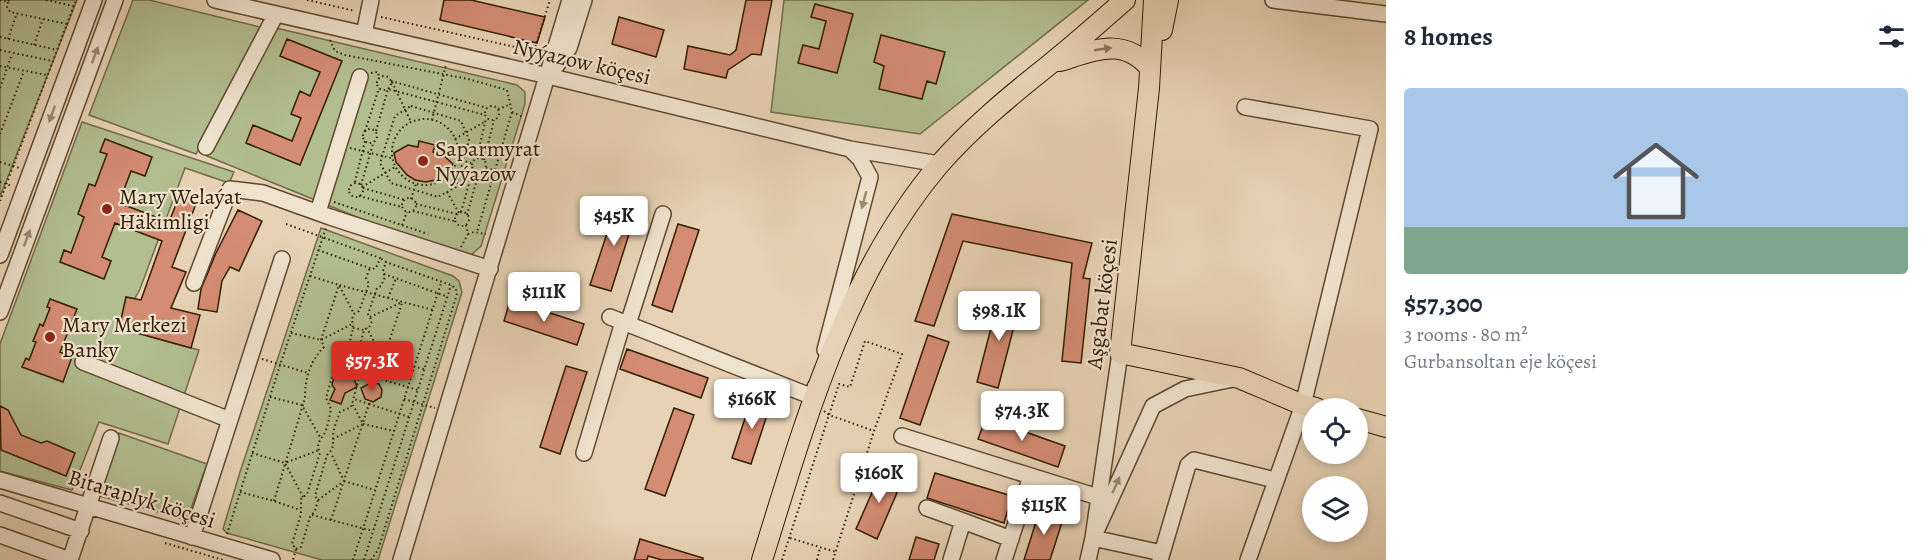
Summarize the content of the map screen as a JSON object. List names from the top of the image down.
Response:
{
  "streets": {
    "main road": ["Aşgabat köçesi"],
    "street": ["Nyýazow köçesi", "Bitaraplyk köçesi"]
  },
  "places": ["Saparmyrat Nyýazow", "Mary Welaýat Häkimligi", "Mary Merkezi Banky"],
  "page": {
    "heading": "8 homes",
    "list": [
      {
        "name": "$57,300",
        "note": "3 rooms · 80 m² · Gurbansoltan eje köçesi"
      }
    ],
    "price": [
      "$45K",
      "$111K",
      "$98.1K",
      "$57.3K",
      "$166K",
      "$74.3K",
      "$160K",
      "$115K"
    ]
  }
}
